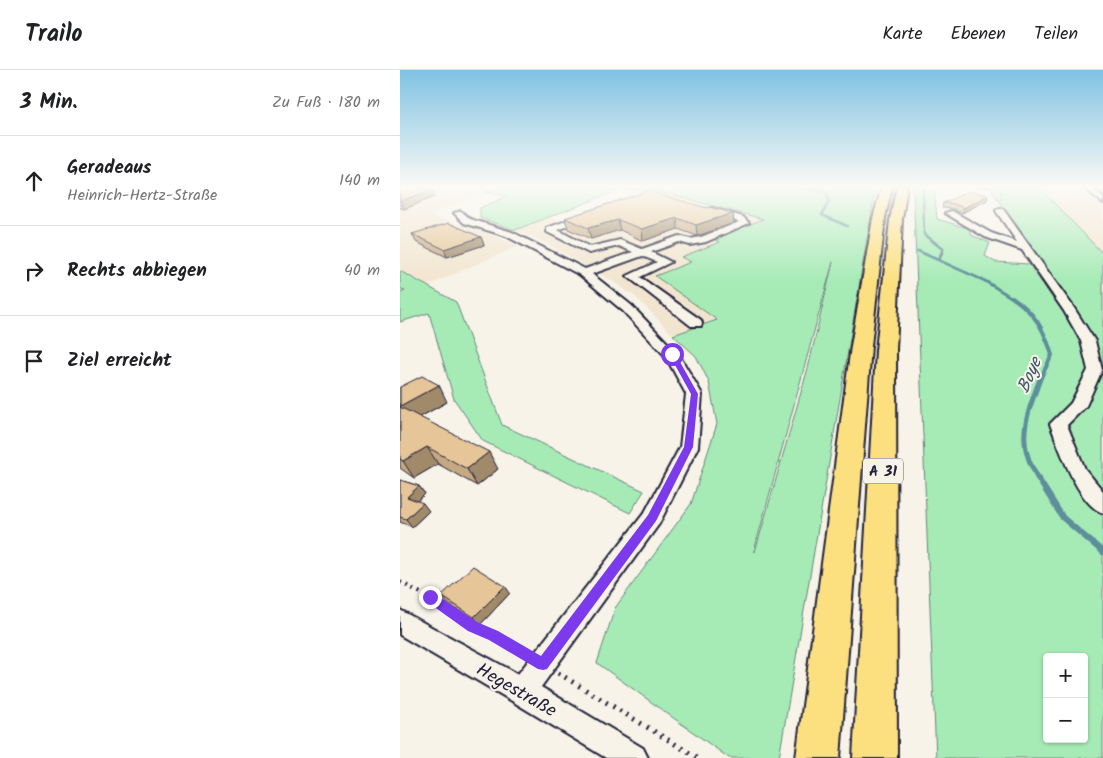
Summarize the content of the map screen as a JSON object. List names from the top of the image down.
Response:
{
  "streets": {
    "highway": ["A 31"],
    "street": ["Hegestraße"]
  },
  "water": ["Boye"],
  "page": {
    "header": "Trailo",
    "nav": ["Karte", "Ebenen", "Teilen"],
    "heading": ["3 Min.", "Zu Fuß · 180 m"],
    "list": [
      ["Geradeaus", "Heinrich-Hertz-Straße", "140 m"],
      ["Rechts abbiegen", "40 m"],
      "Ziel erreicht"
    ],
    "map_buttons": ["+", "−"]
  }
}
